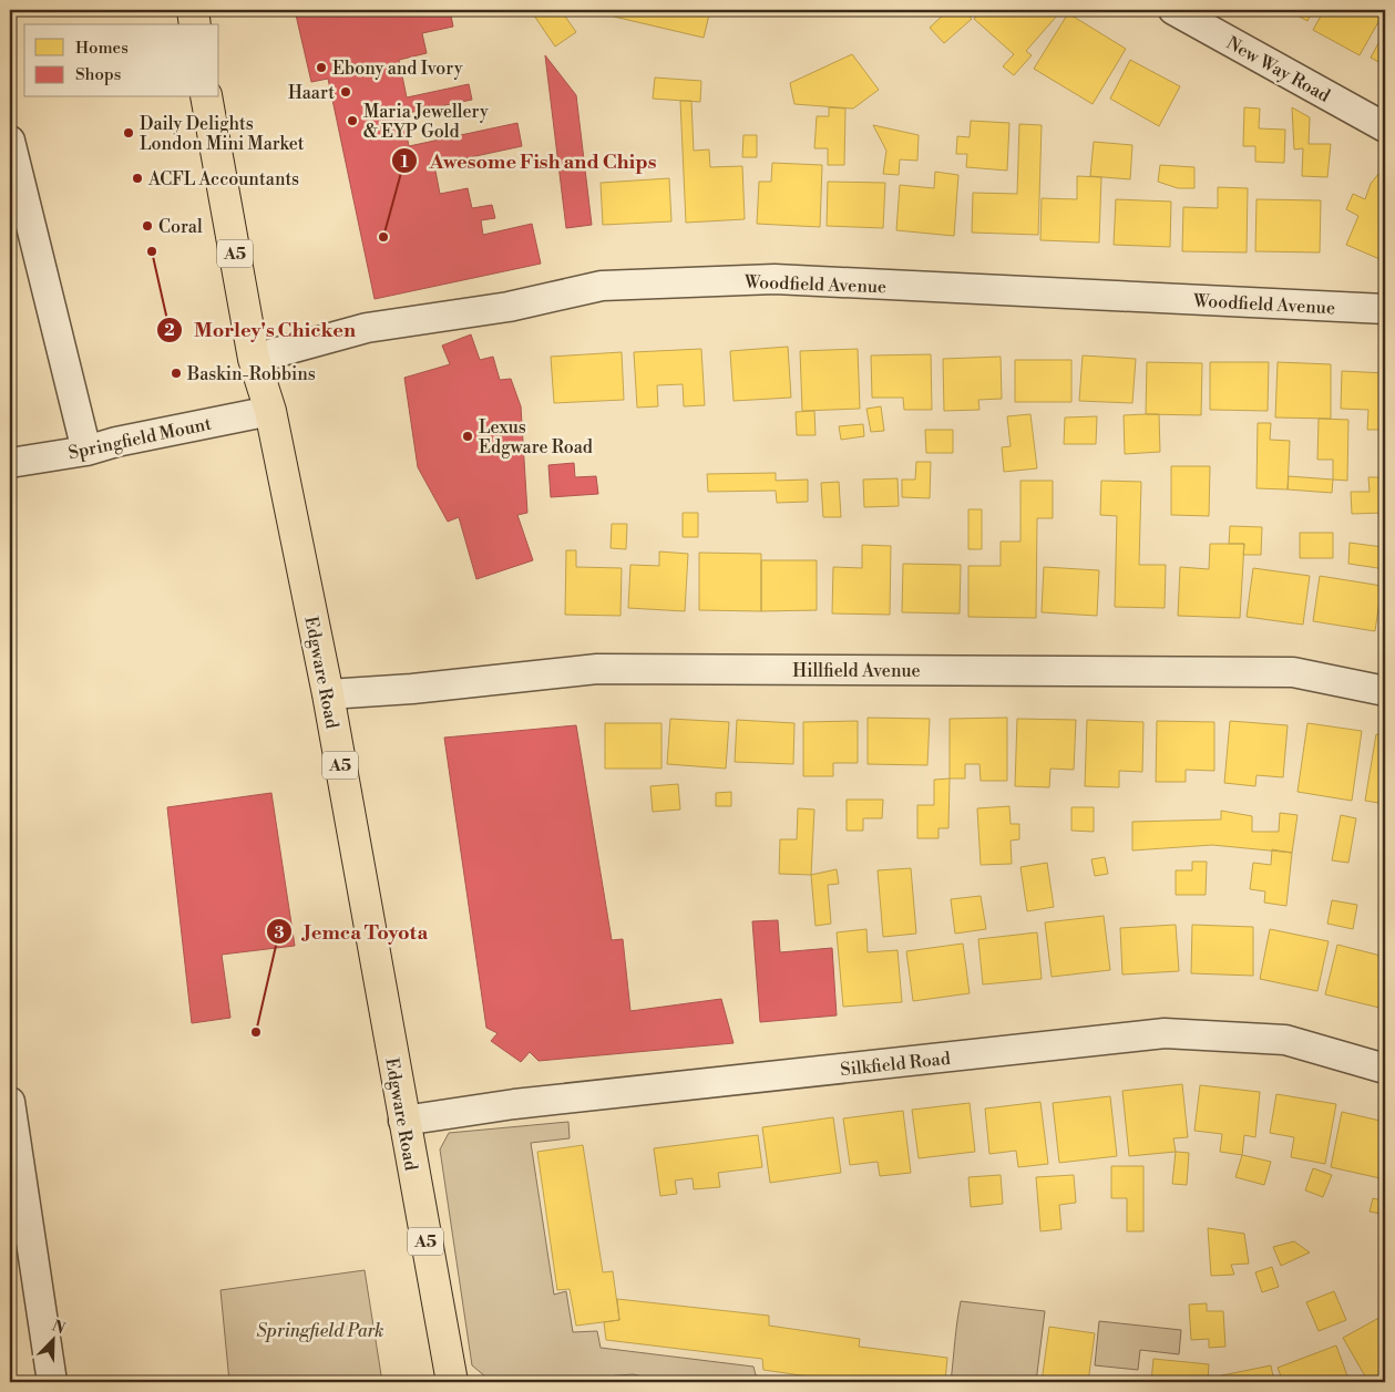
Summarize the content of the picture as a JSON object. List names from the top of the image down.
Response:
{
  "streets": {
    "main road": ["A5", "Edgware Road"],
    "street": [
      "New Way Road",
      "Woodfield Avenue",
      "Springfield Mount",
      "Hillfield Avenue",
      "Silkfield Road"
    ]
  },
  "crossings": [
    ["Woodfield Avenue", "Edgware Road"],
    ["Springfield Mount", "Edgware Road"],
    ["Hillfield Avenue", "Edgware Road"],
    ["Edgware Road", "Silkfield Road"]
  ],
  "parks": ["Springfield Park"],
  "places": [
    "Ebony and Ivory",
    "Haart",
    "Maria Jewellery & EYP Gold",
    "Daily Delights London Mini Market",
    "ACFL Accountants",
    "Coral",
    "Awesome Fish and Chips",
    "Morley's Chicken",
    "Baskin-Robbins",
    "Lexus Edgware Road",
    "Jemca Toyota"
  ],
  "legend": ["Homes", "Shops"],
  "north": "top right"
}
